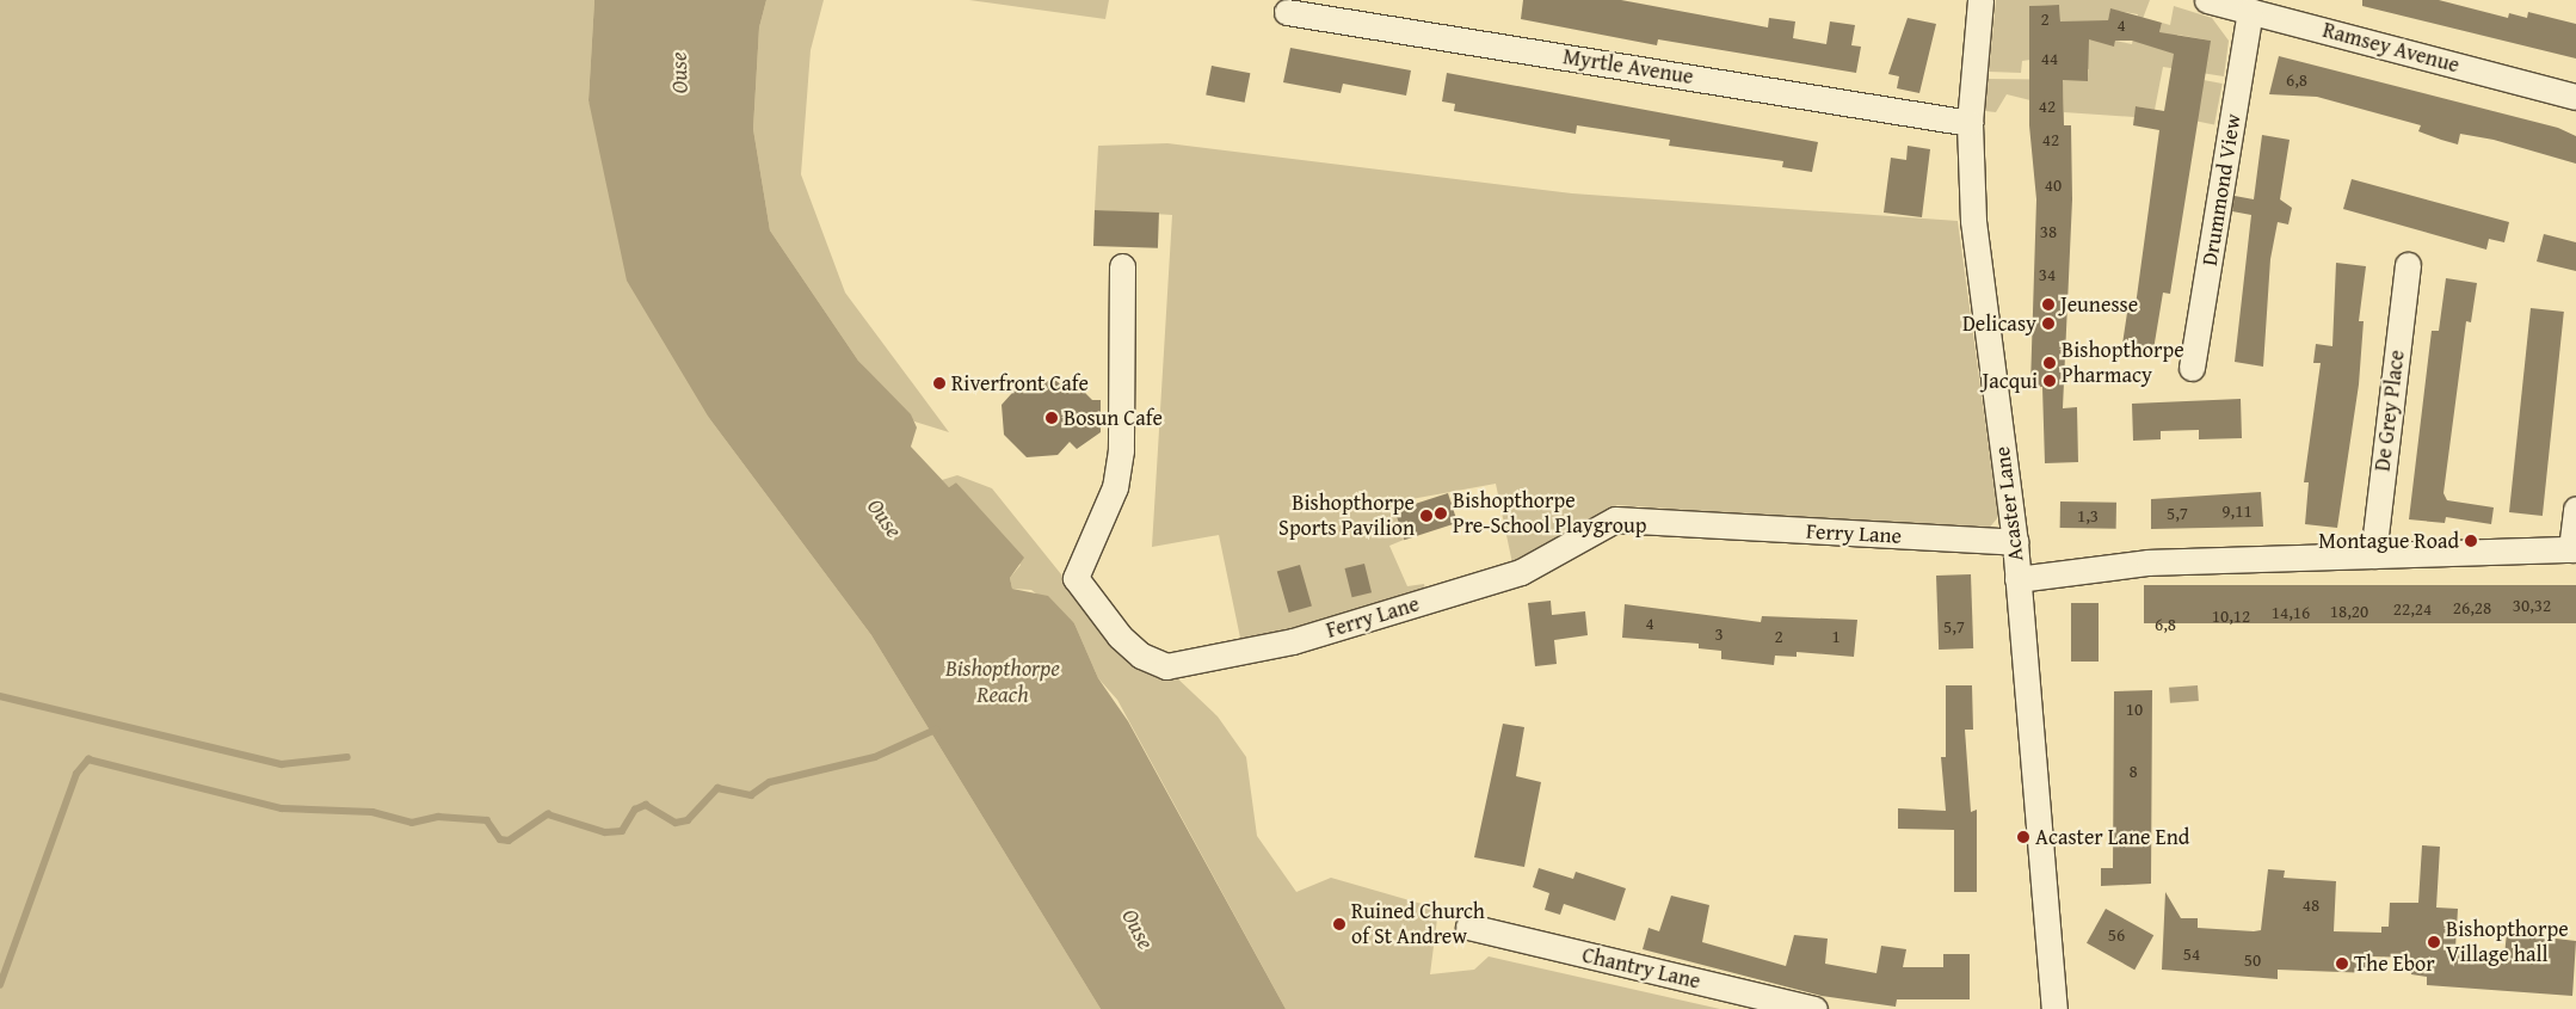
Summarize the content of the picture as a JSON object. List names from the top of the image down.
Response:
{
  "streets": {
    "street": [
      "Ramsey Avenue",
      "Myrtle Avenue",
      "Drummond View",
      "De Grey Place",
      "Acaster Lane",
      "Ferry Lane",
      "Chantry Lane"
    ]
  },
  "crossings": [
    ["Ramsey Avenue", "Drummond View"],
    ["Myrtle Avenue", "Acaster Lane"],
    ["Acaster Lane", "Ferry Lane"]
  ],
  "water": ["Ouse", "Bishopthorpe Reach"],
  "places": [
    "Jeunesse",
    "Delicasy",
    "Bishopthorpe Pharmacy",
    "Jacqui",
    "Riverfront Cafe",
    "Bosun Cafe",
    "Bishopthorpe Pre-School Playgroup",
    "Bishopthorpe Sports Pavilion",
    "Montague Road",
    "Acaster Lane End",
    "Ruined Church of St Andrew",
    "Bishopthorpe Village hall",
    "The Ebor"
  ],
  "house_numbers": [
    "2",
    "4",
    "44",
    "6,8",
    "42",
    "42",
    "40",
    "38",
    "34",
    "9,11",
    "5,7",
    "1,3",
    "30,32",
    "26,28",
    "22,24",
    "18,20",
    "14,16",
    "10,12",
    "4",
    "6,8",
    "5,7",
    "3",
    "2",
    "1",
    "10",
    "8",
    "48",
    "56",
    "54",
    "50"
  ]
}
